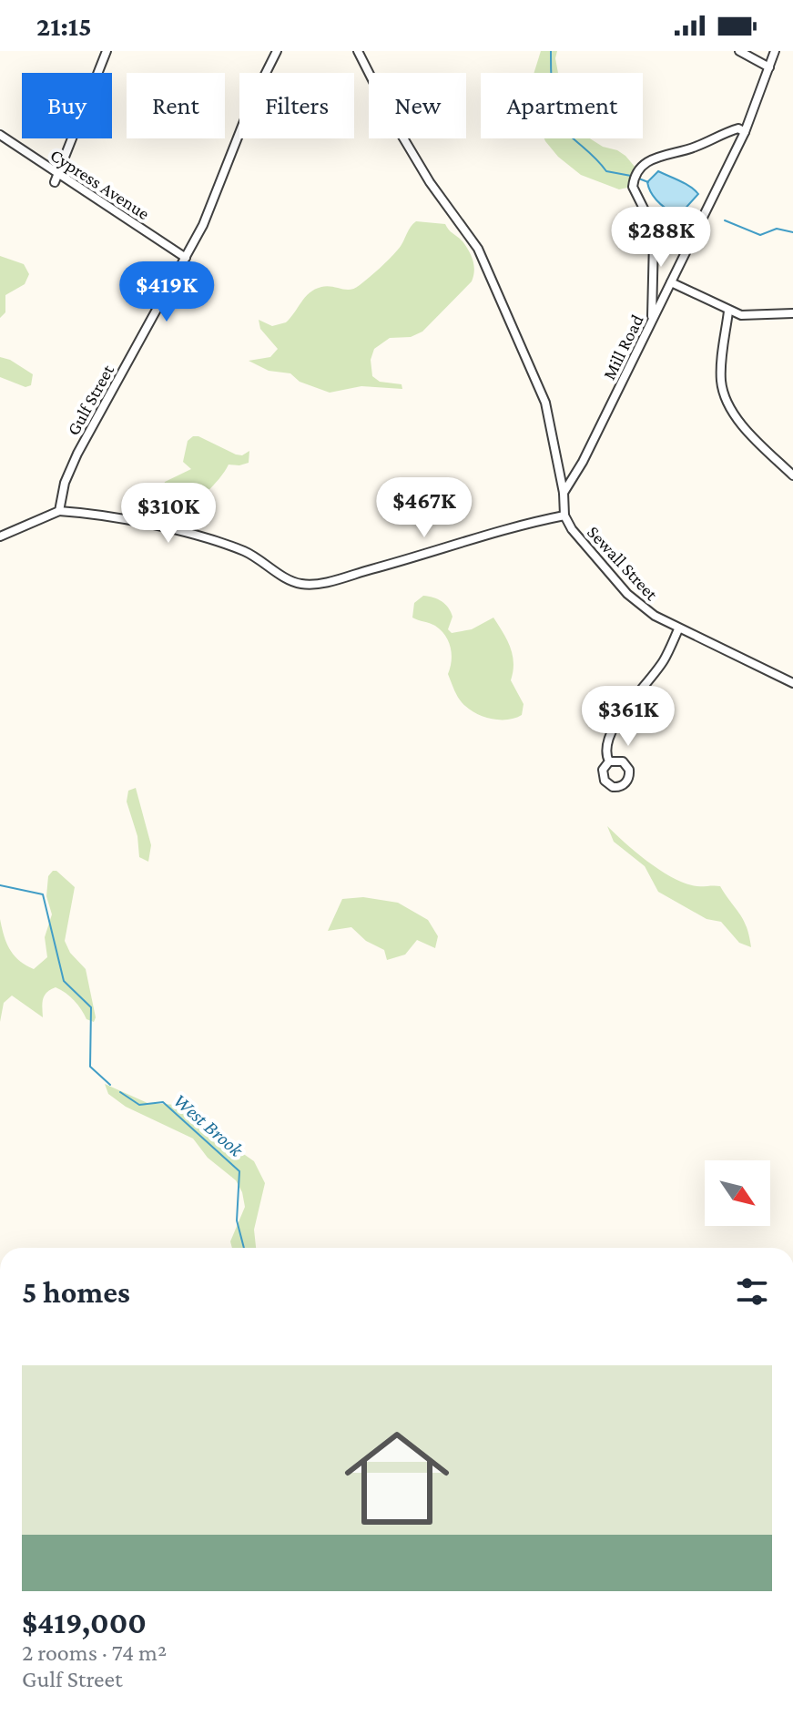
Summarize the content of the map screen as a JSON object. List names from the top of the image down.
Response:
{
  "streets": {
    "street": [
      "Cypress Avenue",
      "Mill Road",
      "Gulf Street",
      "Sewall Street"
    ]
  },
  "crossings": [
    ["Cypress Avenue", "Gulf Street"],
    ["Mill Road", "Sewall Street"]
  ],
  "water": ["West Brook"],
  "north": "bottom right",
  "page": {
    "status": "21:15",
    "chip": [
      "Buy",
      "Rent",
      "Filters",
      "New",
      "Apartment"
    ],
    "price": [
      "$288K",
      "$419K",
      "$467K",
      "$310K",
      "$361K"
    ],
    "heading": "5 homes",
    "list": [
      {
        "name": "$419,000",
        "note": "2 rooms · 74 m² · Gulf Street"
      }
    ]
  }
}
